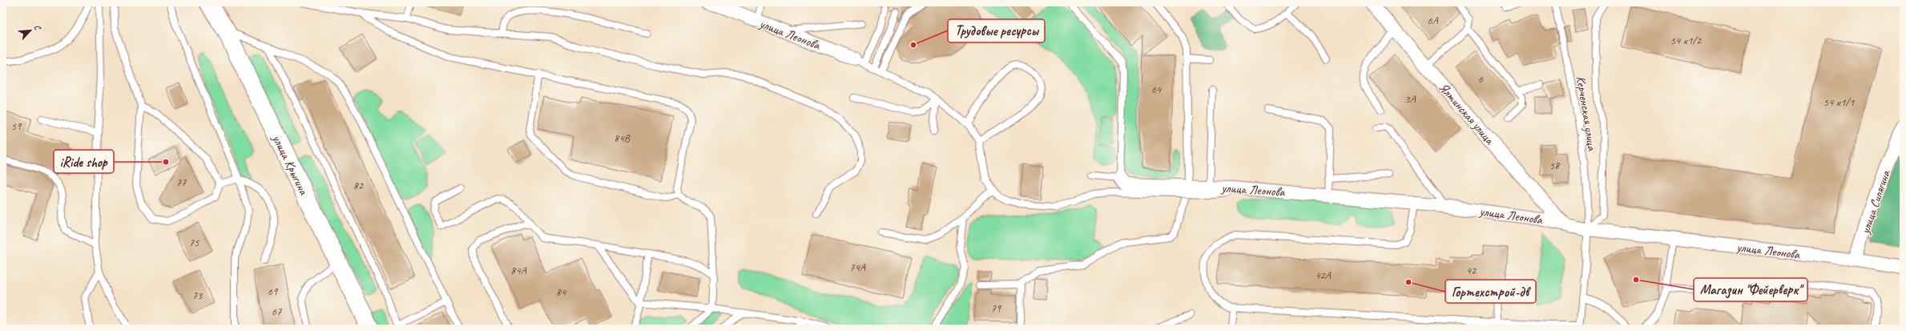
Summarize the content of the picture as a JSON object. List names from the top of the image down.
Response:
{
  "streets": {
    "main road": ["улица Крыгина"],
    "street": ["улица Леонова", "Ялтинская улица", "улица Сипягина"],
    "lane": ["Керченская улица"]
  },
  "crossings": [
    ["улица Леонова", "Ялтинская улица"],
    ["улица Леонова", "Керченская улица"],
    ["улица Леонова", "улица Сипягина"]
  ],
  "places": [
    "Трудовые ресурсы",
    "iRide shop",
    "Магазин \"Фейерверк\"",
    "Гортехстрой-дв"
  ],
  "house_numbers": [
    "6А",
    "54 к1/2",
    "6",
    "64",
    "3А",
    "54 к1/1",
    "59",
    "84В",
    "58",
    "77",
    "82",
    "75",
    "74А",
    "84А",
    "42",
    "42А",
    "69",
    "84",
    "73",
    "79",
    "67"
  ],
  "north": "top right"
}
